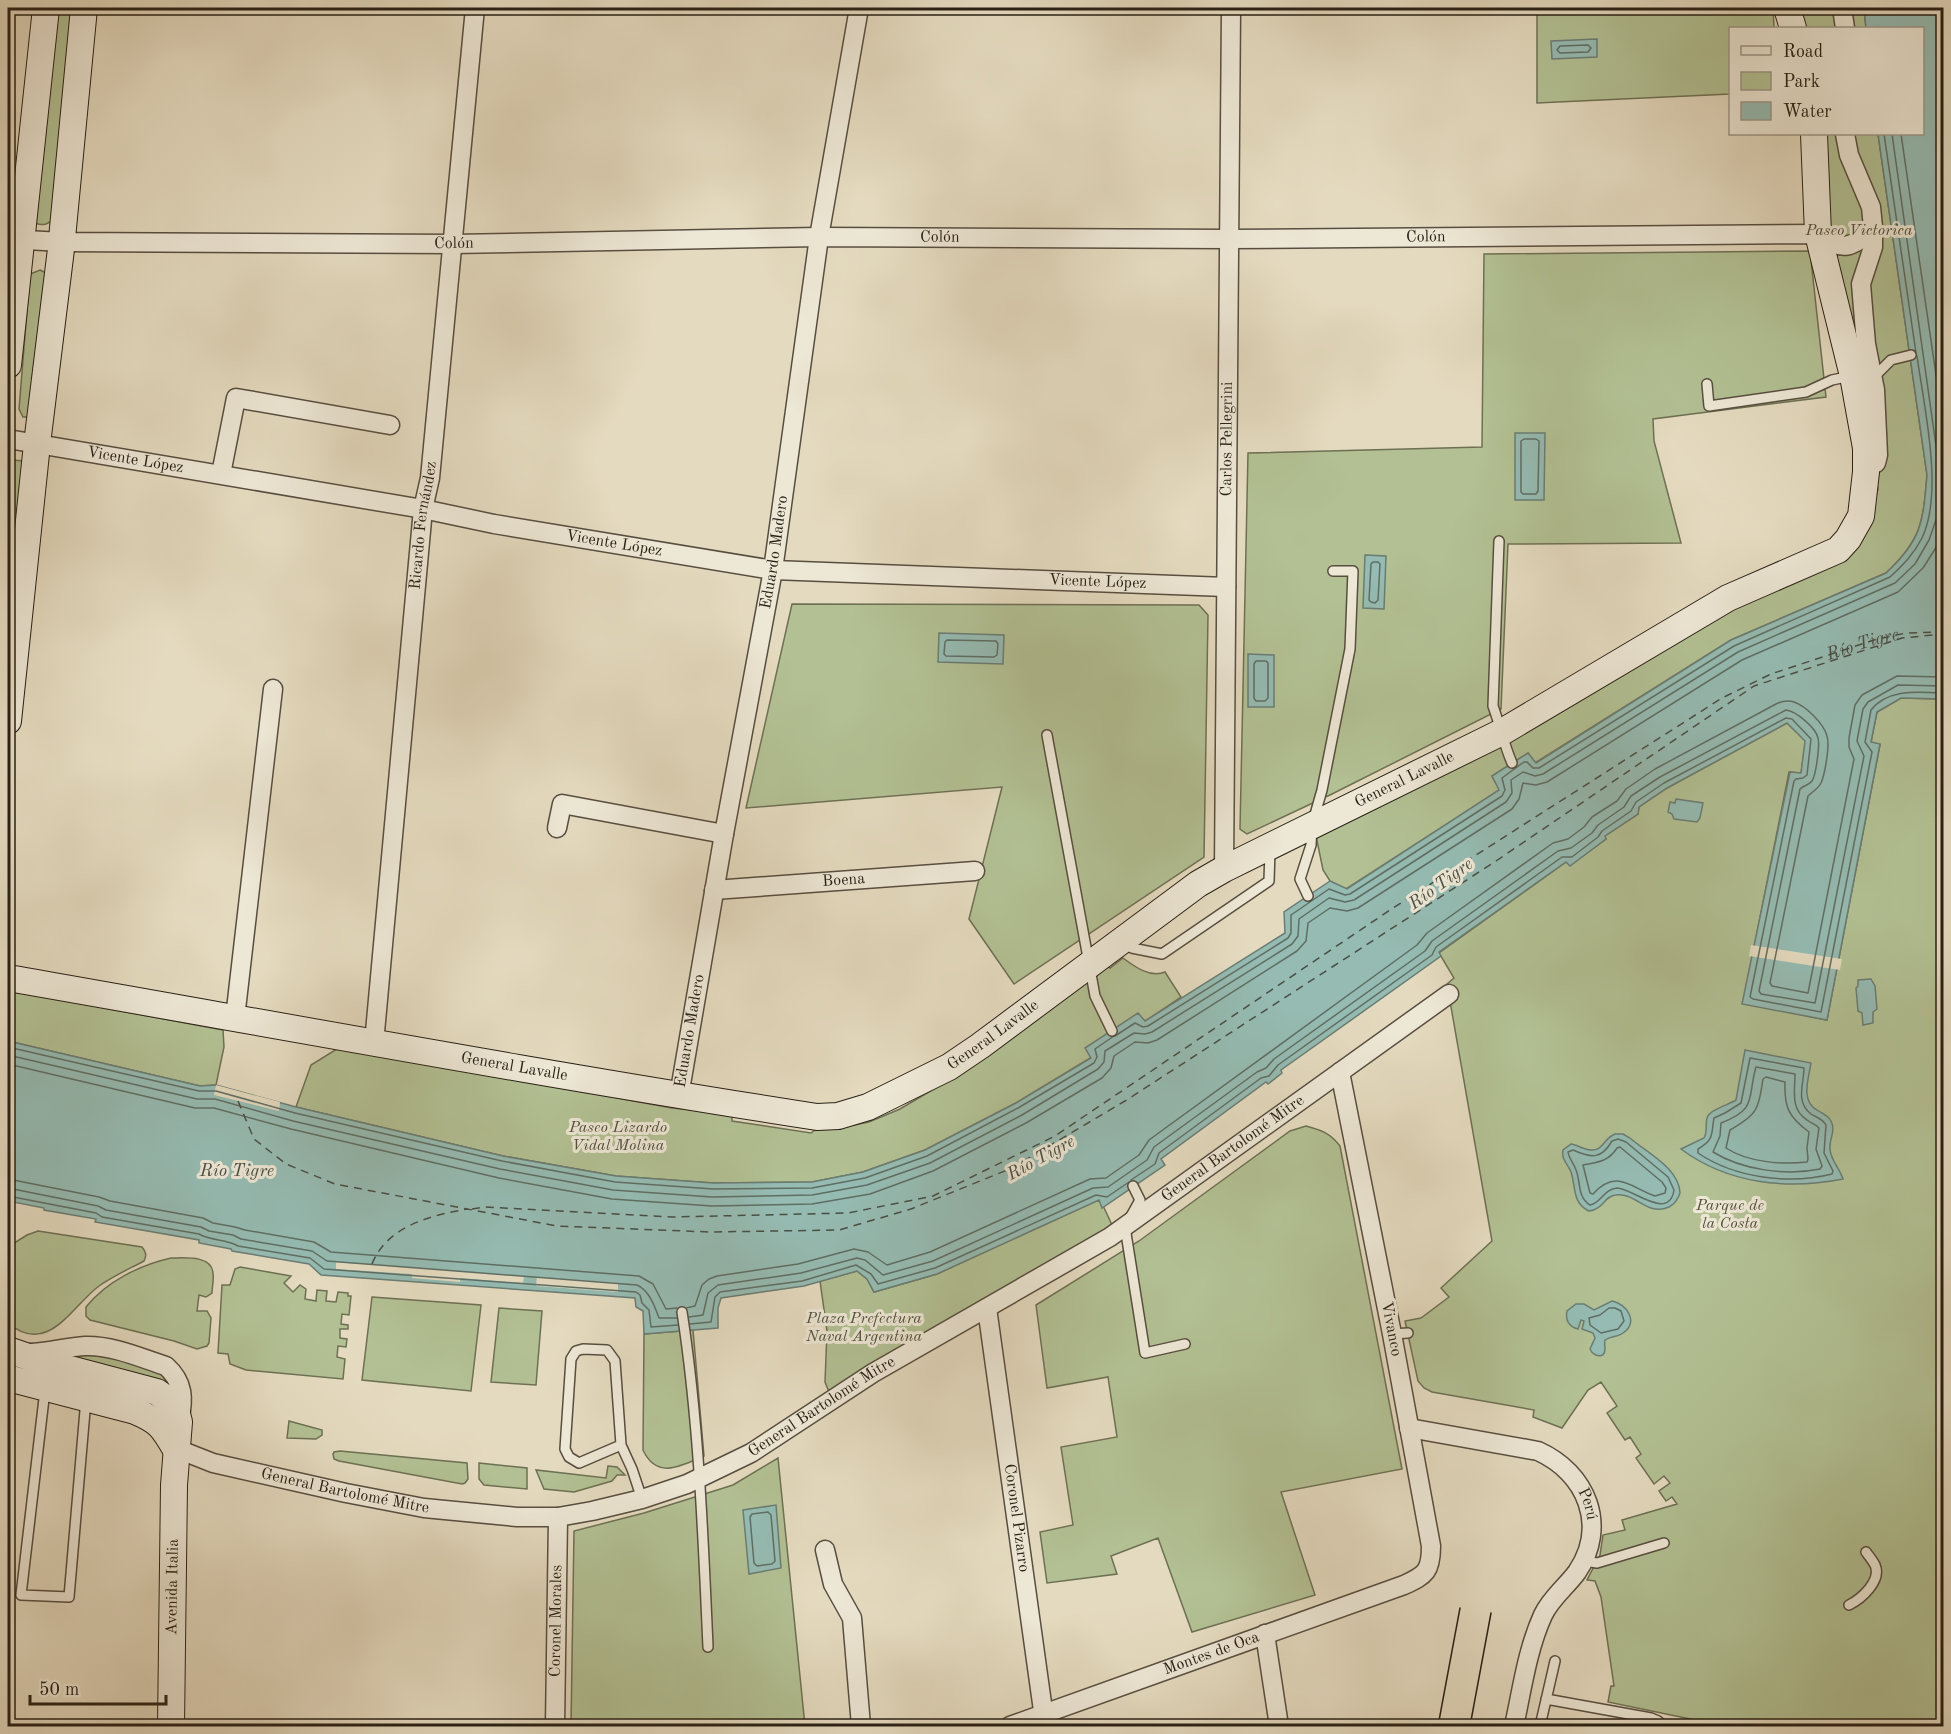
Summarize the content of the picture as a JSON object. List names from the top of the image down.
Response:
{
  "streets": {
    "street": [
      "Colón",
      "Carlos Pellegrini",
      "Vicente López",
      "Ricardo Fernández",
      "Eduardo Madero",
      "General Lavalle",
      "Boena",
      "General Bartolomé Mitre",
      "Vivanco",
      "Perú",
      "Coronel Pizarro",
      "Avenida Italia",
      "Coronel Morales",
      "Montes de Oca"
    ]
  },
  "crossings": [
    ["Colón", "Carlos Pellegrini"],
    ["Colón", "Ricardo Fernández"],
    ["Colón", "Eduardo Madero"],
    ["Carlos Pellegrini", "Vicente López"],
    ["Carlos Pellegrini", "General Lavalle"],
    ["Vicente López", "Ricardo Fernández"],
    ["Vicente López", "Eduardo Madero"],
    ["Ricardo Fernández", "General Lavalle"],
    ["Eduardo Madero", "General Lavalle"],
    ["Eduardo Madero", "Boena"],
    ["General Bartolomé Mitre", "Vivanco"],
    ["General Bartolomé Mitre", "Coronel Pizarro"],
    ["General Bartolomé Mitre", "Avenida Italia"],
    ["General Bartolomé Mitre", "Coronel Morales"],
    ["Vivanco", "Perú"],
    ["Vivanco", "Montes de Oca"],
    ["Coronel Pizarro", "Montes de Oca"]
  ],
  "water": ["Río Tigre"],
  "parks": [
    "Paseo Victorica",
    "Paseo Lizardo Vidal Molina",
    "Parque de la Costa",
    "Plaza Prefectura Naval Argentina"
  ],
  "legend": ["Road", "Park", "Water"],
  "scale_bar": "50 m"
}
